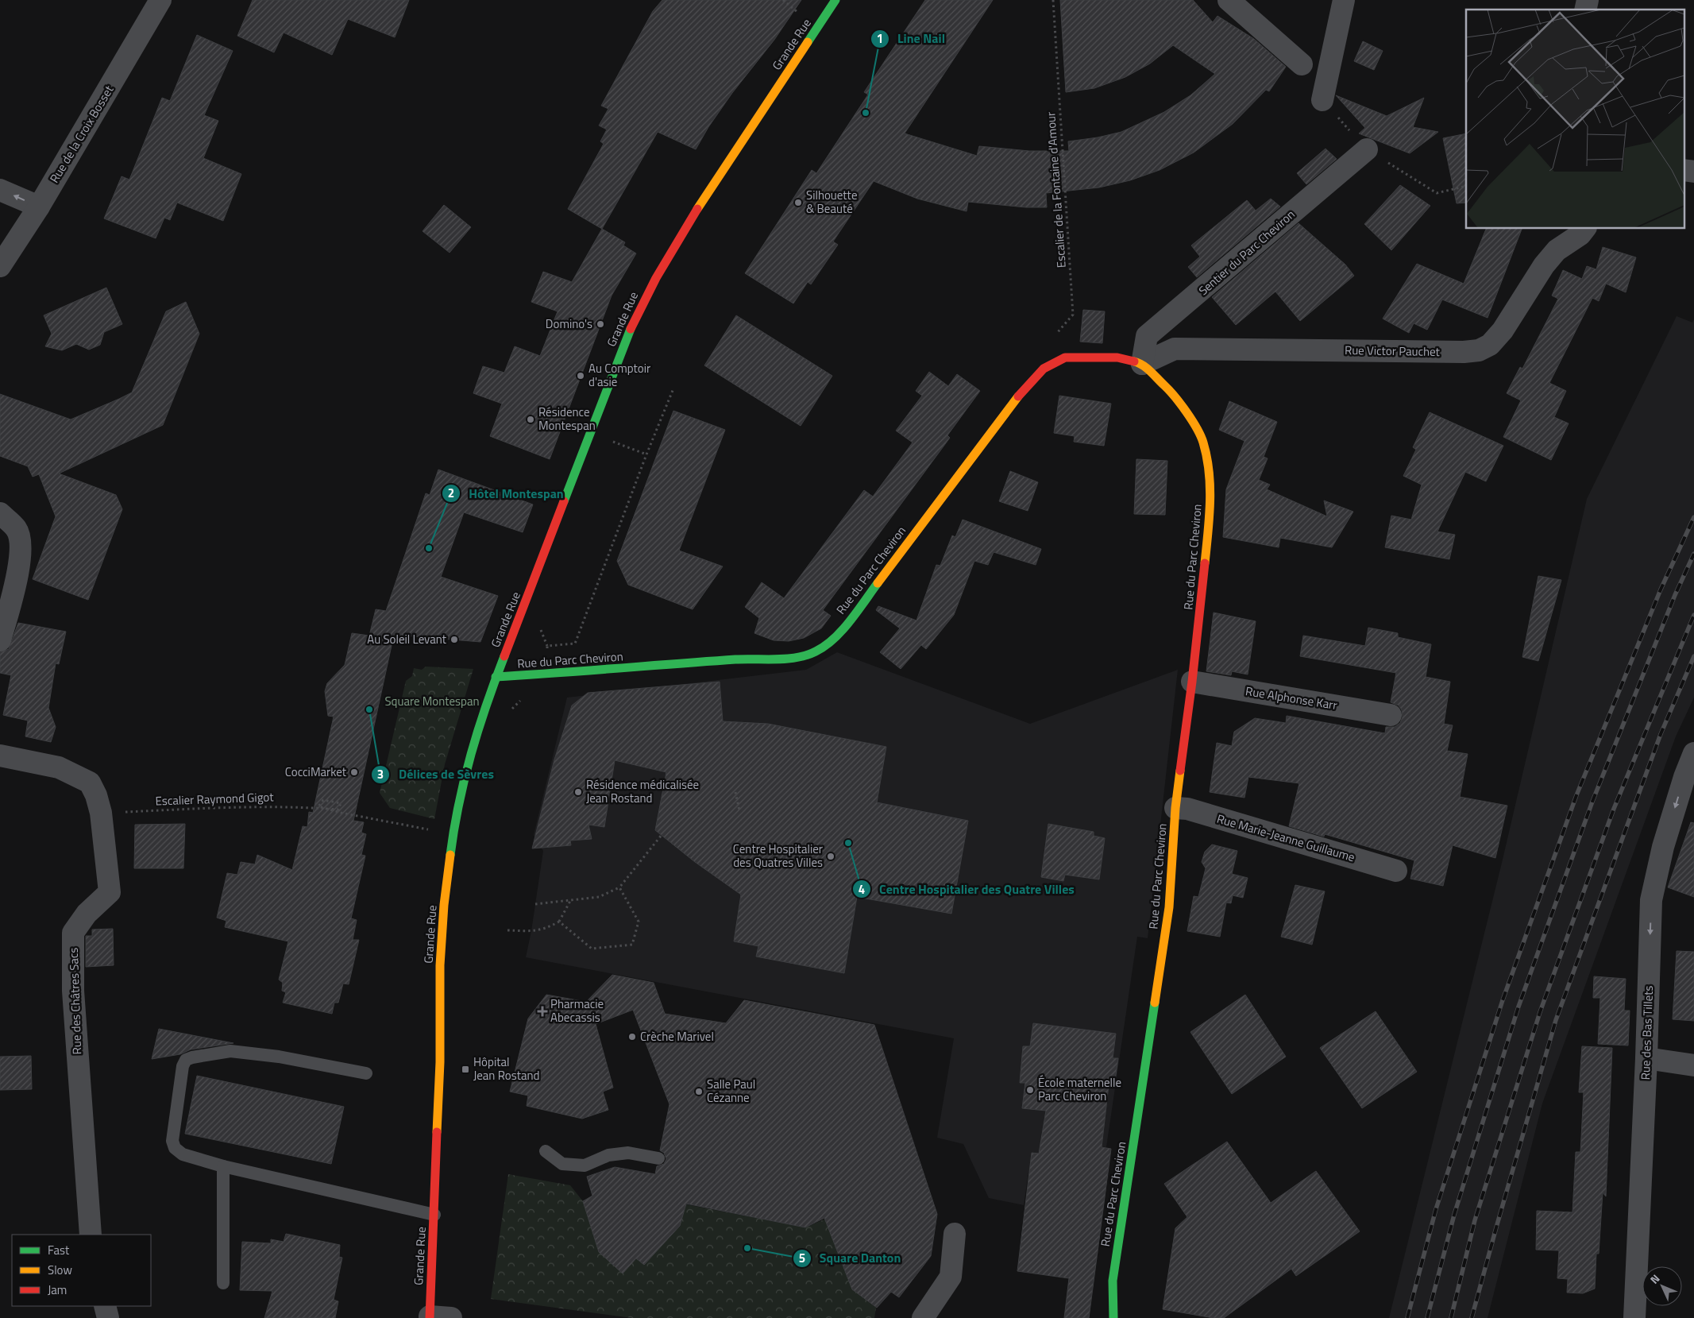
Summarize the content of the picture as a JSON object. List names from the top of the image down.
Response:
{
  "streets": {
    "street": [
      "Grande Rue",
      "Rue de la Croix Bosset",
      "Sentier du Parc Cheviron",
      "Rue Victor Pauchet",
      "Rue du Parc Cheviron",
      "Rue Alphonse Karr",
      "Rue Marie-Jeanne Guillaume",
      "Rue des Châtres Sacs",
      "Rue des Bas Tillets"
    ],
    "path": ["Escalier de la Fontaine d'Amour", "Escalier Raymond Gigot"]
  },
  "crossings": [
    ["Grande Rue", "Rue du Parc Cheviron"],
    ["Grande Rue", "Escalier Raymond Gigot"],
    ["Escalier de la Fontaine d'Amour", "Rue du Parc Cheviron"],
    ["Sentier du Parc Cheviron", "Rue Victor Pauchet"],
    ["Sentier du Parc Cheviron", "Rue du Parc Cheviron"],
    ["Rue Victor Pauchet", "Rue du Parc Cheviron"],
    ["Rue du Parc Cheviron", "Rue Alphonse Karr"],
    ["Rue du Parc Cheviron", "Rue Marie-Jeanne Guillaume"],
    ["Escalier Raymond Gigot", "Rue des Châtres Sacs"]
  ],
  "one_way": ["Rue des Bas Tillets"],
  "parks": ["Square Montespan"],
  "places": {
    "other": [
      "Line Nail",
      "Silhouette & Beauté",
      "Domino's",
      "Au Comptoir d'asie",
      "Résidence Montespan",
      "Hôtel Montespan",
      "Au Soleil Levant",
      "Délices de Sèvres",
      "CocciMarket",
      "Résidence médicalisée Jean Rostand",
      "Centre Hospitalier des Quatre Villes",
      "Centre Hospitalier des Quatres Villes",
      "Crèche Marivel",
      "École maternelle Parc Cheviron",
      "Salle Paul Cézanne",
      "Square Danton"
    ],
    "health": ["Pharmacie Abecassis"],
    "transit": ["Hôpital Jean Rostand"]
  },
  "legend": ["Fast", "Slow", "Jam"],
  "north": "top left"
}
